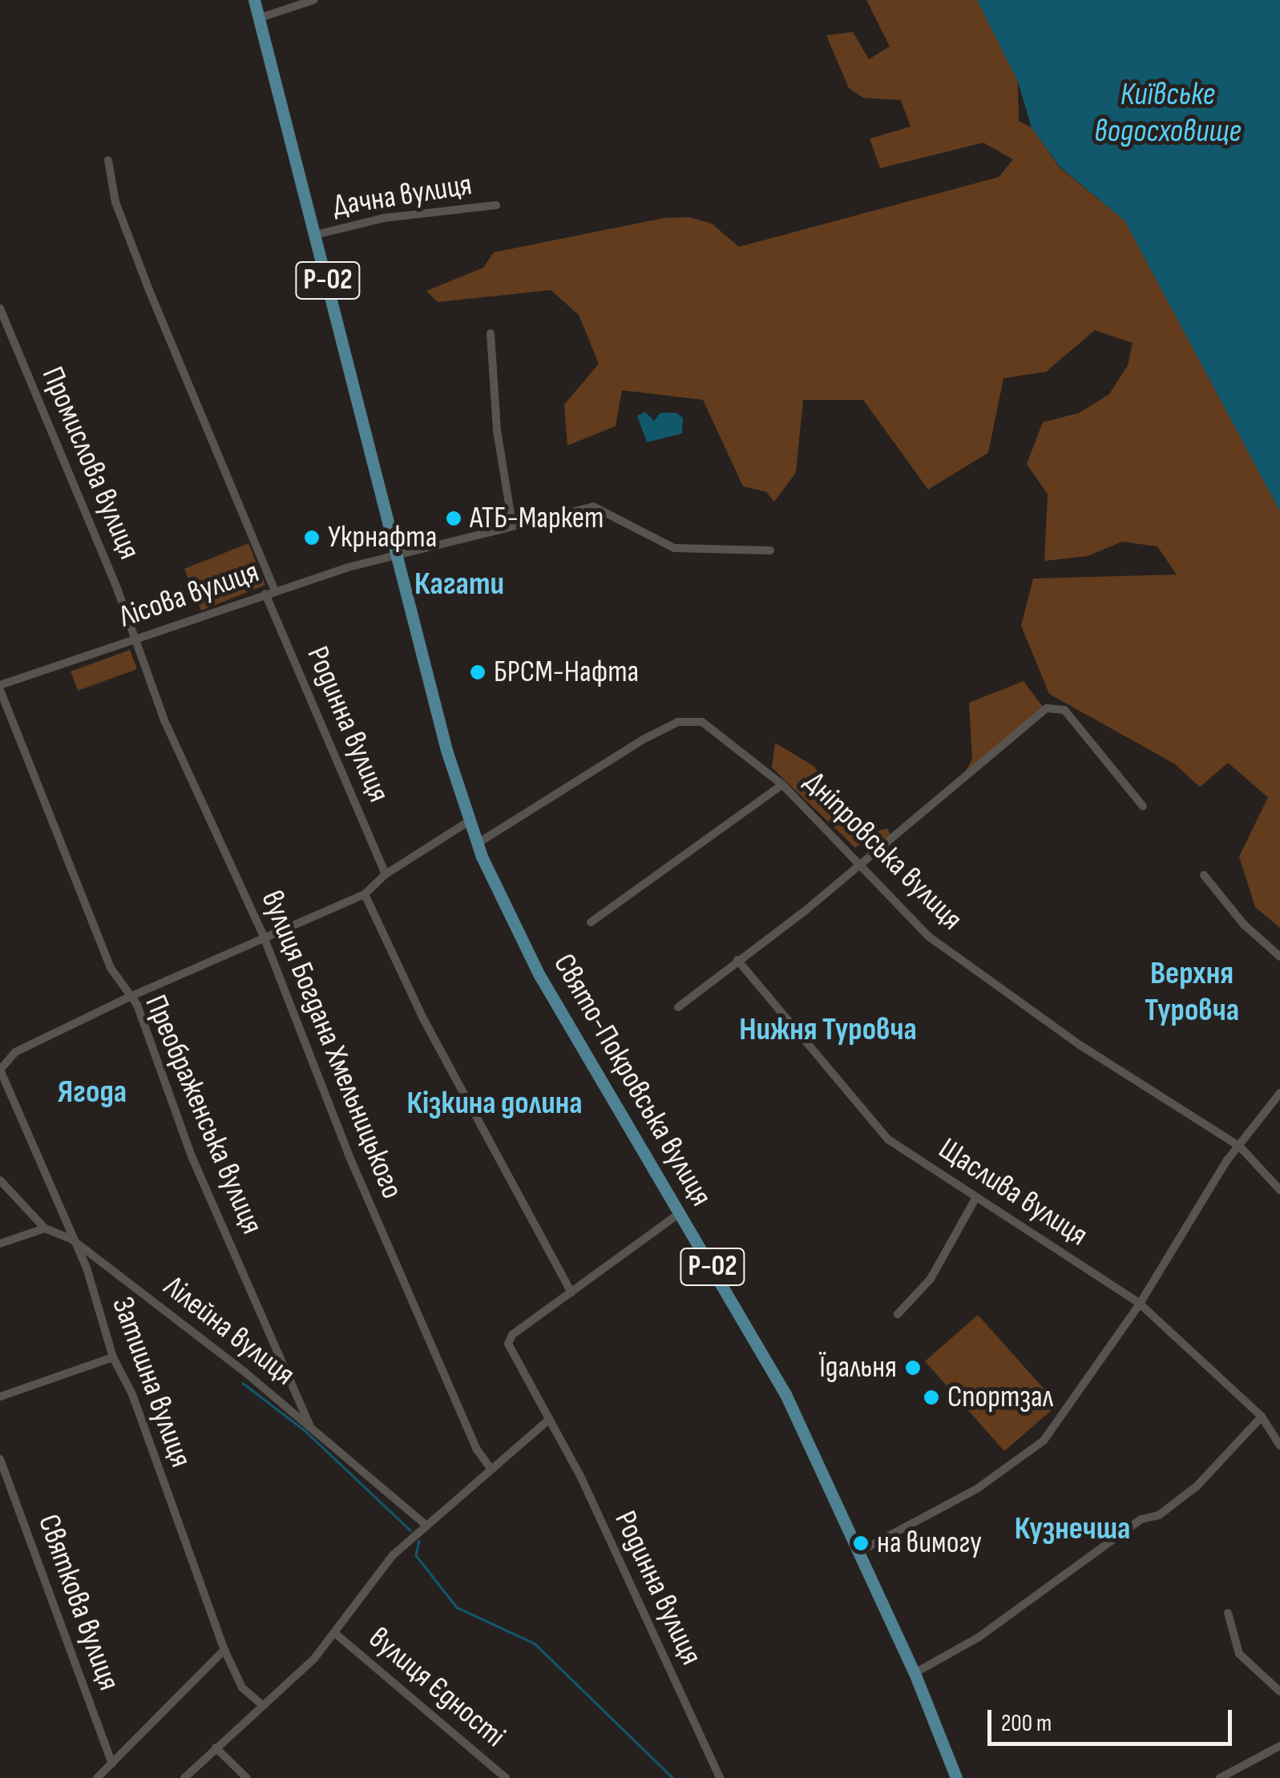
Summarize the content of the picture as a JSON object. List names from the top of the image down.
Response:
{
  "streets": {
    "main road": ["Р-02", "Свято-Покровська вулиця"],
    "street": [
      "Дачна вулиця",
      "Промислова вулиця",
      "Лісова вулиця",
      "Родинна вулиця",
      "Дніпровська вулиця",
      "вулиця Богдана Хмельницького",
      "Преображенська вулиця",
      "Щаслива вулиця",
      "Лілейна вулиця",
      "Затишна вулиця",
      "Святкова вулиця",
      "вулиця Єдності"
    ]
  },
  "crossings": [
    ["Дачна вулиця", "Р-02"],
    ["Р-02", "Лісова вулиця"],
    ["Р-02", "Свято-Покровська вулиця"],
    ["Промислова вулиця", "Лісова вулиця"],
    ["Промислова вулиця", "вулиця Богдана Хмельницького"],
    ["Лісова вулиця", "Родинна вулиця"],
    ["Лісова вулиця", "вулиця Богдана Хмельницького"],
    ["Лісова вулиця", "Свято-Покровська вулиця"],
    ["Лісова вулиця", "Преображенська вулиця"],
    ["Дніпровська вулиця", "Свято-Покровська вулиця"],
    ["Преображенська вулиця", "Лілейна вулиця"],
    ["Лілейна вулиця", "Затишна вулиця"]
  ],
  "districts": [
    "Кагати",
    "Верхня Туровча",
    "Нижня Туровча",
    "Ягода",
    "Кізкина долина",
    "Кузнечша"
  ],
  "water": ["Київське водосховище"],
  "places": [
    "АТБ-Маркет",
    "Укрнафта",
    "БРСМ-Нафта",
    "Їдальня",
    "Спортзал",
    "на вимогу"
  ],
  "scale_bar": "200 m"
}
